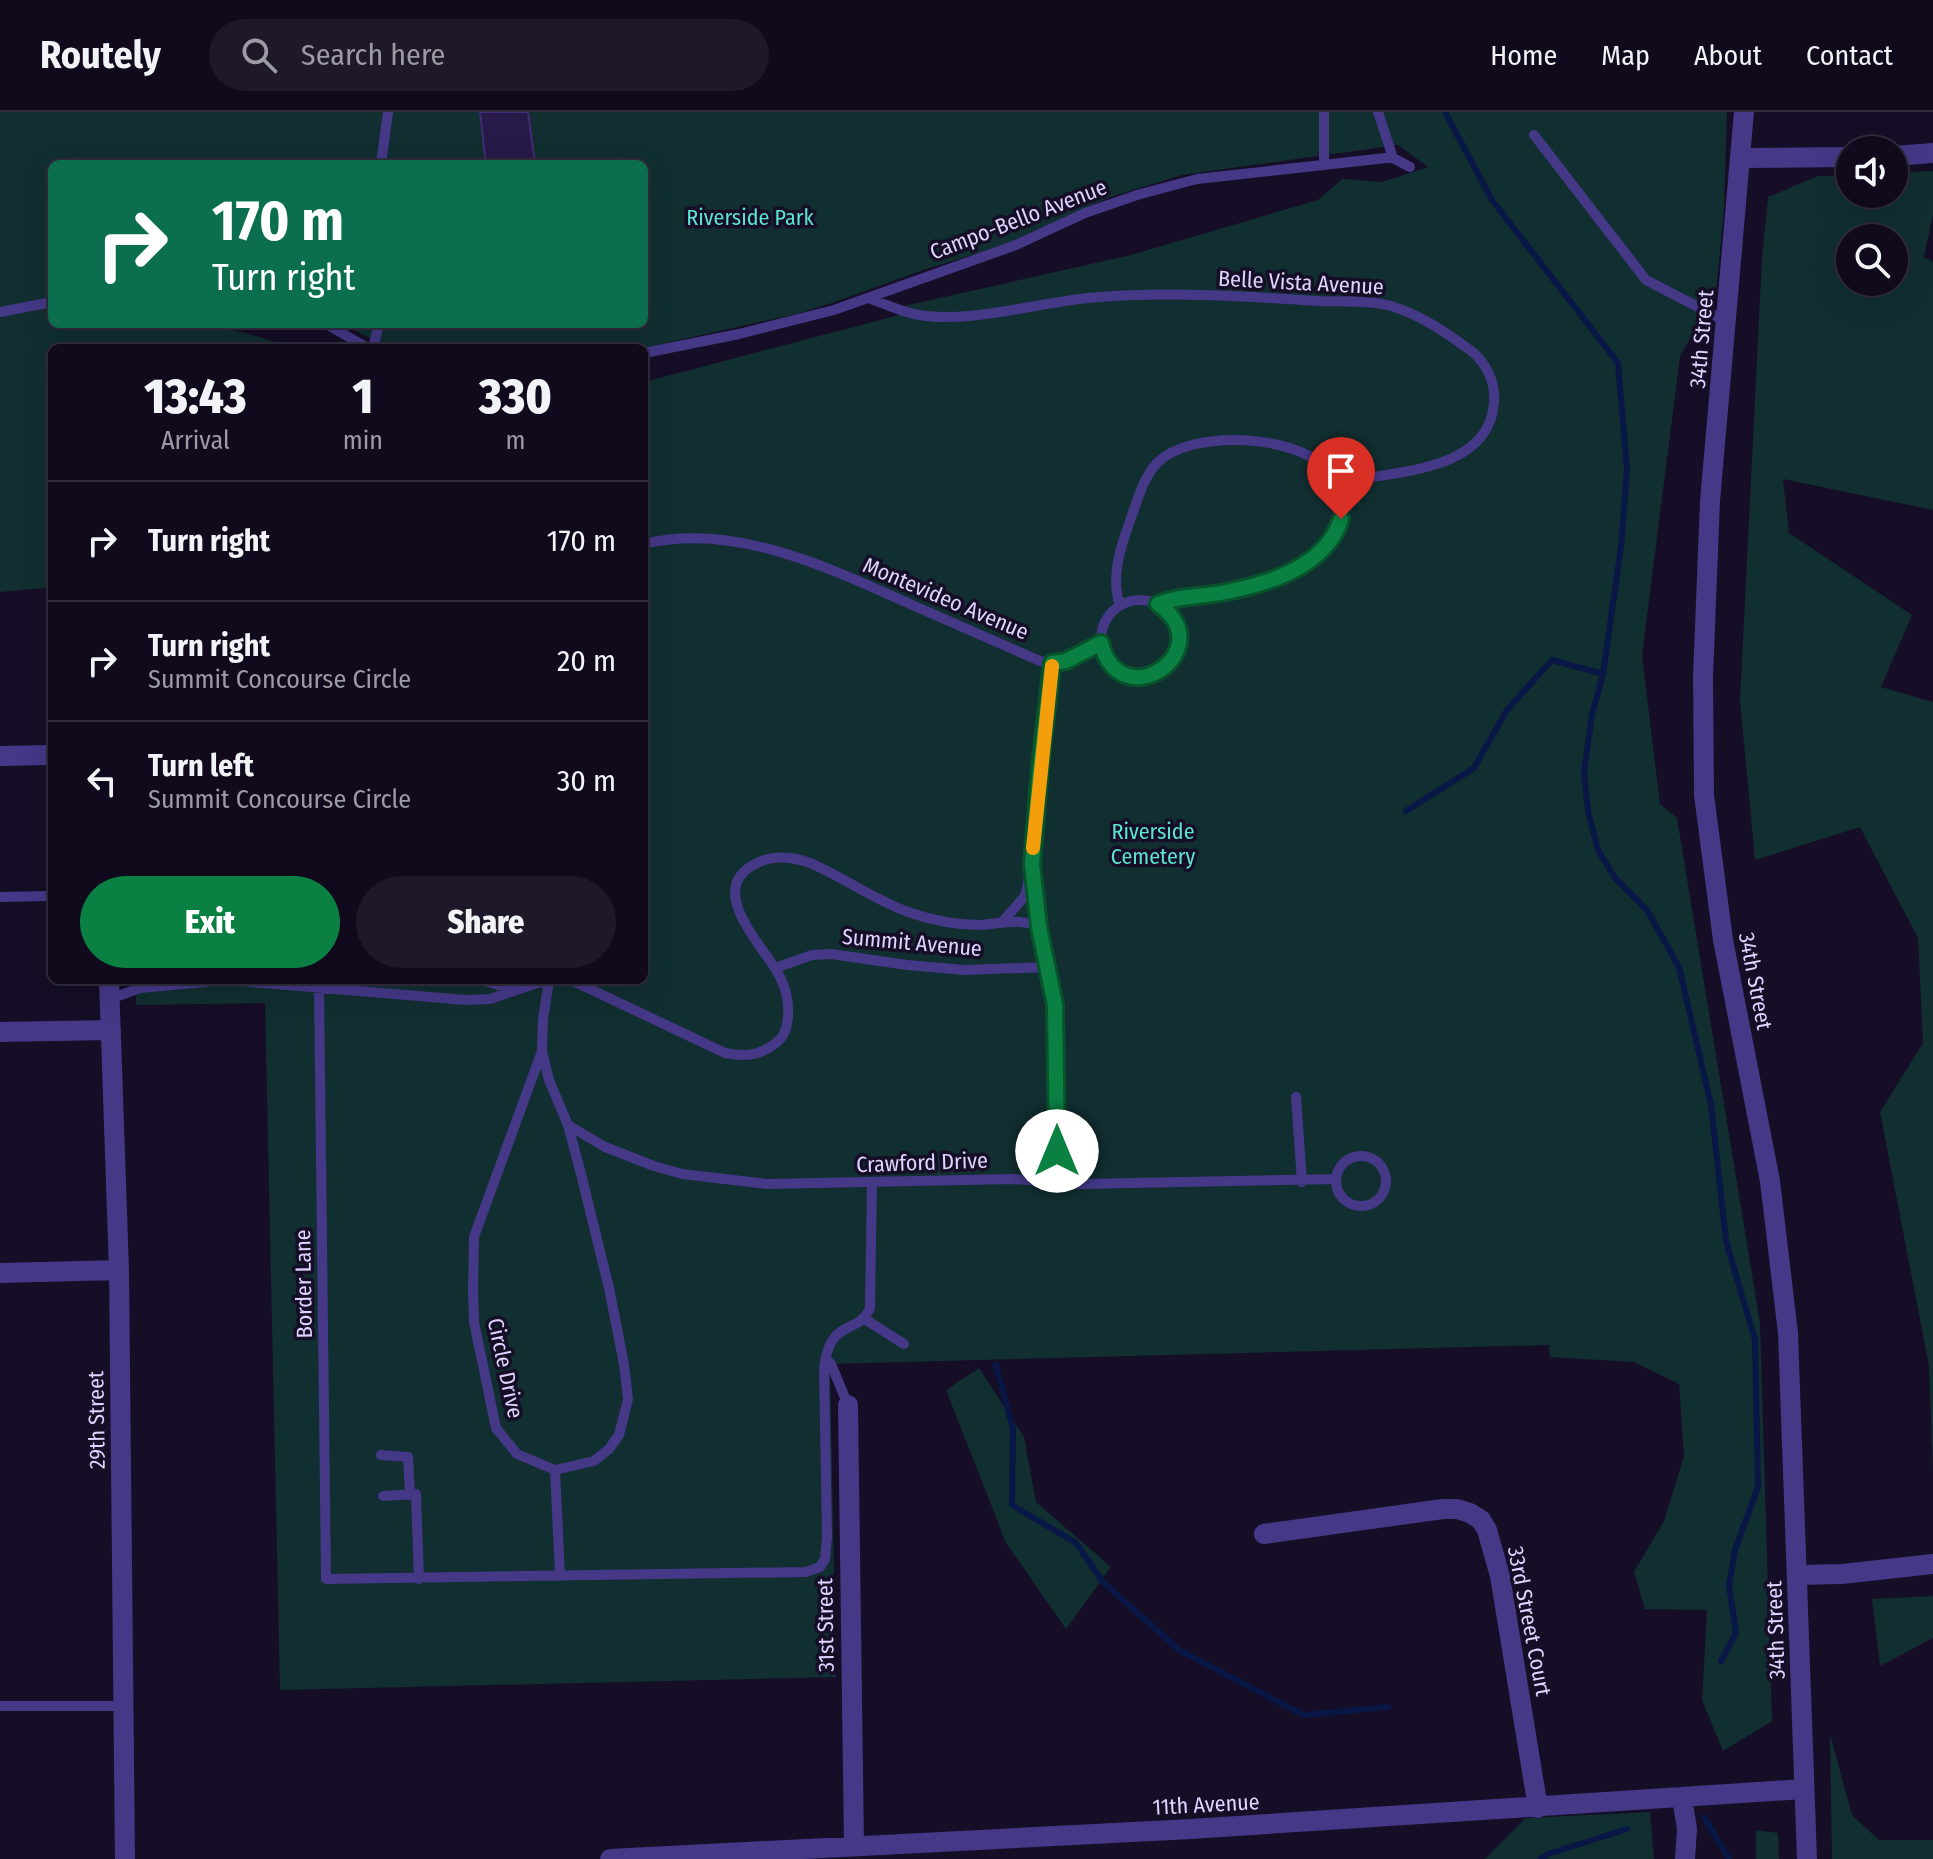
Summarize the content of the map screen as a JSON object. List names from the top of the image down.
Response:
{
  "streets": {
    "street": [
      "34th Street",
      "29th Street",
      "33rd Street Court",
      "31st Street",
      "11th Avenue"
    ],
    "lane": [
      "Campo-Bello Avenue",
      "Belle Vista Avenue",
      "Montevideo Avenue",
      "Summit Avenue",
      "Crawford Drive",
      "Border Lane",
      "Circle Drive"
    ]
  },
  "crossings": [
    ["Campo-Bello Avenue", "Belle Vista Avenue"],
    ["34th Street", "11th Avenue"],
    ["33rd Street Court", "11th Avenue"],
    ["31st Street", "11th Avenue"]
  ],
  "parks": ["Riverside Park", "Riverside Cemetery"],
  "page": {
    "header": "Routely",
    "search": "Search here",
    "nav": [
      "Home",
      "Map",
      "About",
      "Contact"
    ],
    "turn": ["170 m", "Turn right"],
    "eta": [
      "13:43",
      "Arrival",
      "1",
      "min",
      "330",
      "m"
    ],
    "list": [
      {
        "name": "Turn right",
        "value": "170 m"
      },
      {
        "name": "Turn right",
        "note": "Summit Concourse Circle",
        "value": "20 m"
      },
      {
        "name": "Turn left",
        "note": "Summit Concourse Circle",
        "value": "30 m"
      }
    ],
    "buttons": ["Exit", "Share"]
  }
}
